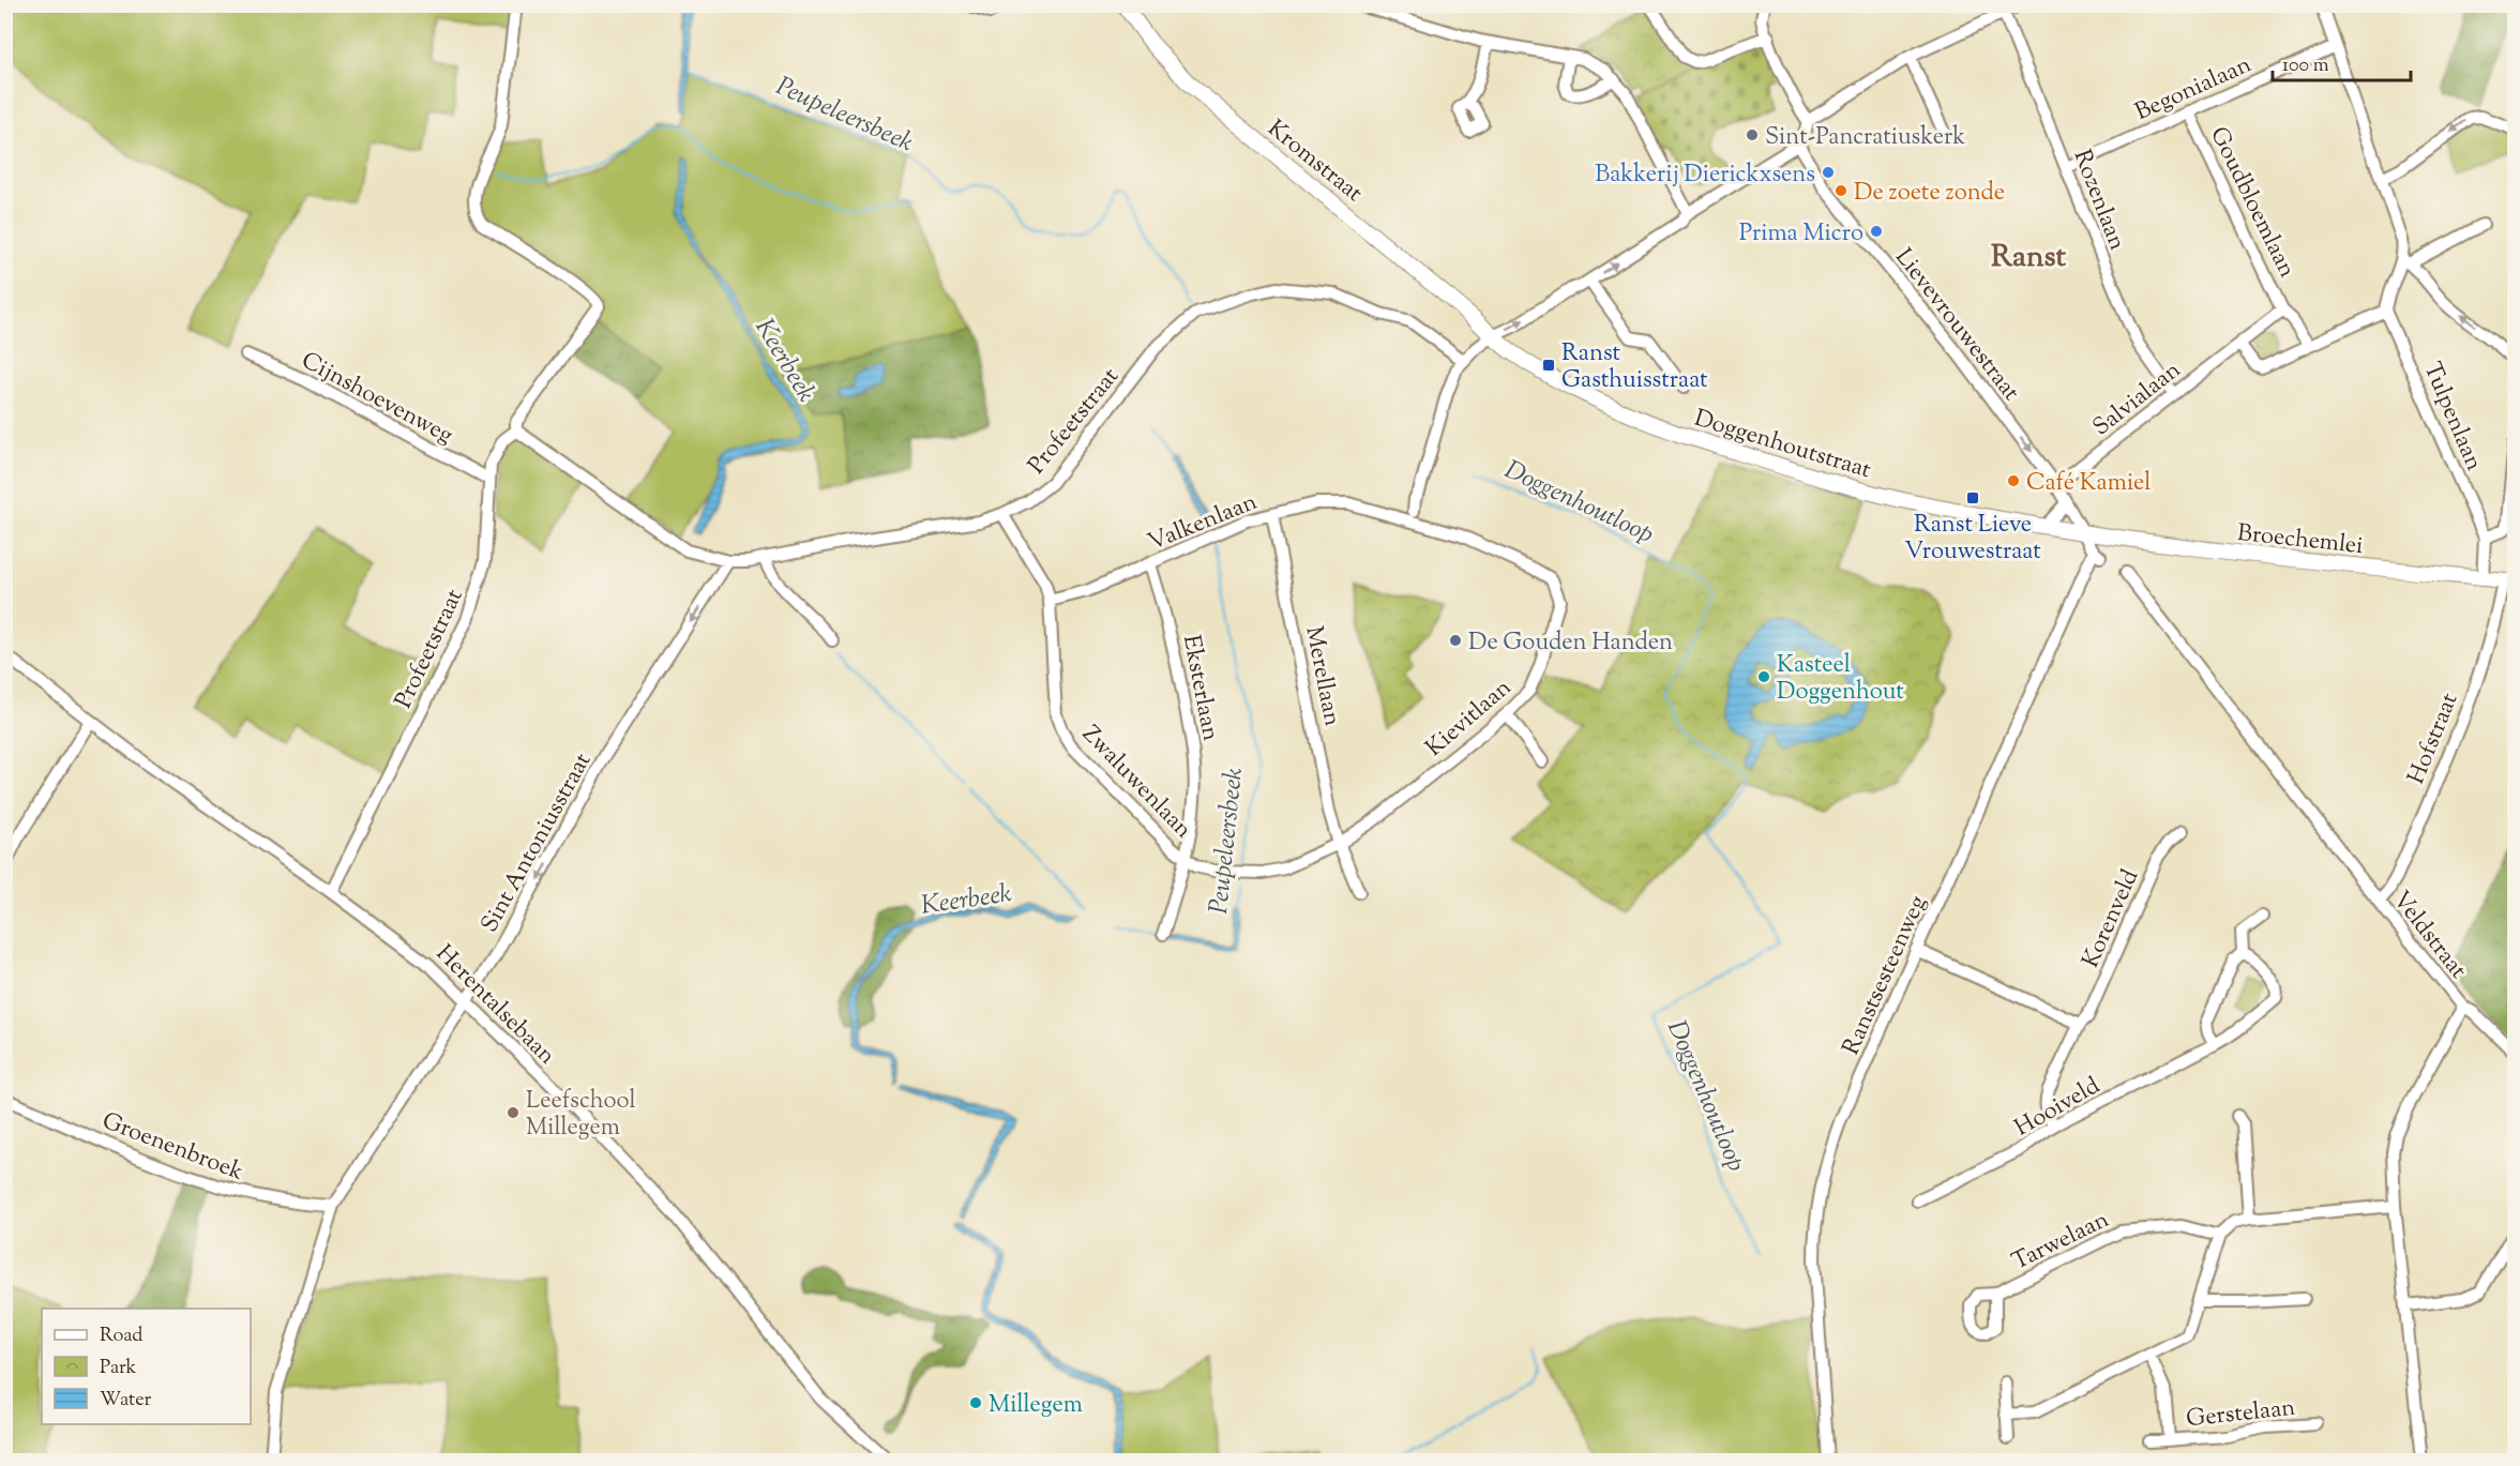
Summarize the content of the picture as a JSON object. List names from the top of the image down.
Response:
{
  "streets": {
    "main road": ["Kromstraat", "Doggenhoutstraat", "Broechemlei"],
    "street": [
      "Begonialaan",
      "Rozenlaan",
      "Goudbloemlaan",
      "Lievevrouwestraat",
      "Cijnshoevenweg",
      "Salvialaan",
      "Tulpenlaan",
      "Profeetstraat",
      "Valkenlaan",
      "Merellaan",
      "Eksterlaan",
      "Kievitlaan",
      "Hofstraat",
      "Zwaluwenlaan",
      "Sint Antoniusstraat",
      "Korenveld",
      "Veldstraat",
      "Ranstsesteenweg",
      "Herentalsebaan",
      "Hooiveld",
      "Groenenbroek",
      "Tarwelaan",
      "Gerstelaan"
    ]
  },
  "crossings": [
    ["Begonialaan", "Rozenlaan"],
    ["Begonialaan", "Goudbloemlaan"],
    ["Kromstraat", "Doggenhoutstraat"],
    ["Rozenlaan", "Salvialaan"],
    ["Goudbloemlaan", "Salvialaan"],
    ["Lievevrouwestraat", "Salvialaan"],
    ["Lievevrouwestraat", "Doggenhoutstraat"],
    ["Lievevrouwestraat", "Broechemlei"],
    ["Lievevrouwestraat", "Ranstsesteenweg"],
    ["Cijnshoevenweg", "Profeetstraat"],
    ["Profeetstraat", "Zwaluwenlaan"],
    ["Profeetstraat", "Sint Antoniusstraat"],
    ["Profeetstraat", "Herentalsebaan"],
    ["Doggenhoutstraat", "Broechemlei"],
    ["Doggenhoutstraat", "Ranstsesteenweg"],
    ["Valkenlaan", "Merellaan"],
    ["Valkenlaan", "Eksterlaan"],
    ["Valkenlaan", "Kievitlaan"],
    ["Valkenlaan", "Zwaluwenlaan"],
    ["Broechemlei", "Hofstraat"],
    ["Broechemlei", "Ranstsesteenweg"],
    ["Merellaan", "Kievitlaan"],
    ["Eksterlaan", "Kievitlaan"],
    ["Eksterlaan", "Zwaluwenlaan"],
    ["Kievitlaan", "Zwaluwenlaan"],
    ["Hofstraat", "Veldstraat"],
    ["Sint Antoniusstraat", "Herentalsebaan"],
    ["Sint Antoniusstraat", "Groenenbroek"],
    ["Korenveld", "Hooiveld"]
  ],
  "one_way": ["Lievevrouwestraat", "Sint Antoniusstraat"],
  "districts": ["Ranst"],
  "water": ["Peupeleersbeek", "Keerbeek", "Doggenhoutloop"],
  "places": {
    "other": [
      "Sint-Pancratiuskerk",
      "Bakkerij Dierickxsens",
      "De zoete zonde",
      "Prima Micro",
      "Café Kamiel",
      "De Gouden Handen",
      "Kasteel Doggenhout",
      "Leefschool Millegem",
      "Millegem"
    ],
    "transit": ["Ranst Gasthuisstraat", "Ranst Lieve Vrouwestraat"]
  },
  "legend": ["Road", "Park", "Water"],
  "scale_bar": "100 m"
}
